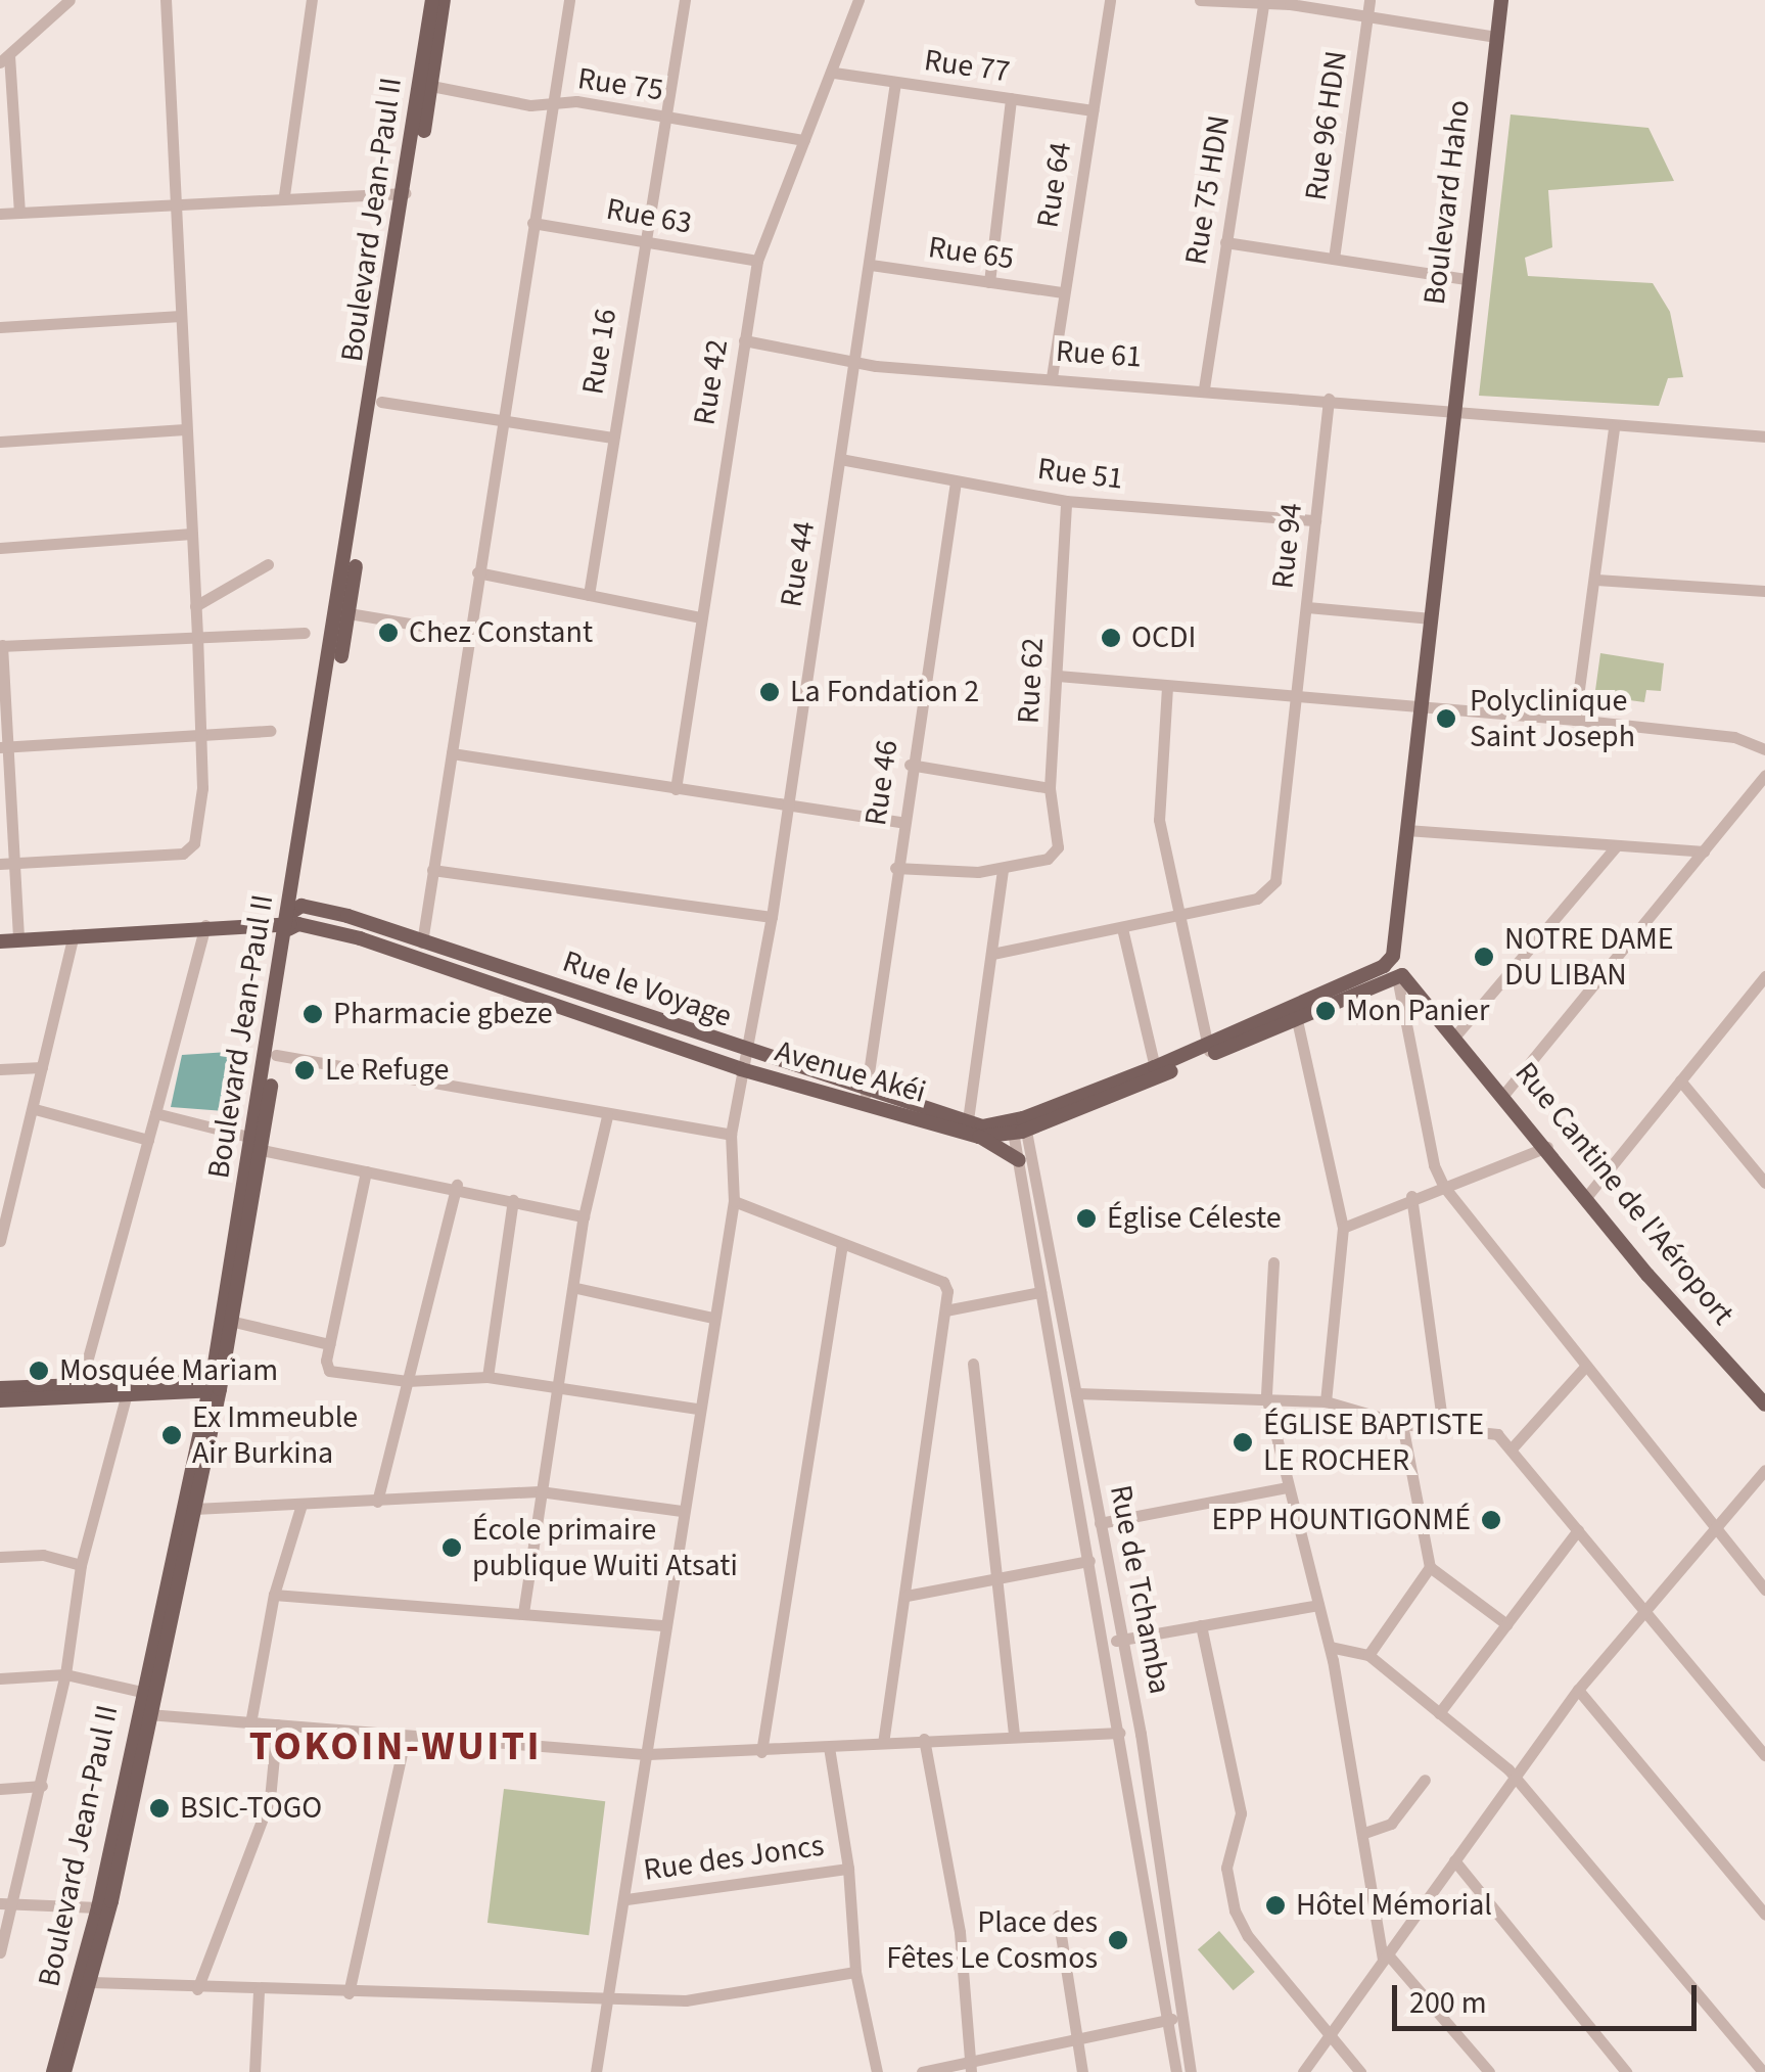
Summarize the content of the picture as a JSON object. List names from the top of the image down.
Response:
{
  "streets": {
    "main road": [
      "Boulevard Haho",
      "Boulevard Jean-Paul II",
      "Rue le Voyage",
      "Avenue Akéi",
      "Rue Cantine de l'Aéroport"
    ],
    "street": [
      "Rue 77",
      "Rue 75",
      "Rue 96 HDN",
      "Rue 64",
      "Rue 75 HDN",
      "Rue 63",
      "Rue 65",
      "Rue 16",
      "Rue 61",
      "Rue 42",
      "Rue 51",
      "Rue 94",
      "Rue 44",
      "Rue 62",
      "Rue 46",
      "Rue de Tchamba",
      "Rue des Joncs"
    ]
  },
  "crossings": [
    ["Rue 77", "Rue 64"],
    ["Rue 77", "Rue 42"],
    ["Rue 77", "Rue 44"],
    ["Rue 75", "Boulevard Jean-Paul II"],
    ["Rue 75", "Rue 16"],
    ["Rue 75", "Rue 42"],
    ["Rue 64", "Rue 65"],
    ["Rue 64", "Rue 61"],
    ["Rue 75 HDN", "Rue 61"],
    ["Boulevard Haho", "Rue 61"],
    ["Boulevard Haho", "Rue le Voyage"],
    ["Boulevard Haho", "Rue Cantine de l'Aéroport"],
    ["Rue 63", "Rue 16"],
    ["Rue 63", "Rue 42"],
    ["Boulevard Jean-Paul II", "Rue le Voyage"],
    ["Boulevard Jean-Paul II", "Avenue Akéi"],
    ["Rue 65", "Rue 44"],
    ["Rue 61", "Rue 42"],
    ["Rue 61", "Rue 94"],
    ["Rue 61", "Rue 44"],
    ["Rue 51", "Rue 94"],
    ["Rue 51", "Rue 44"],
    ["Rue 51", "Rue 62"],
    ["Rue 51", "Rue 46"],
    ["Rue 44", "Rue le Voyage"],
    ["Rue 44", "Avenue Akéi"],
    ["Rue 44", "Rue des Joncs"],
    ["Rue 46", "Rue le Voyage"],
    ["Rue le Voyage", "Avenue Akéi"],
    ["Rue le Voyage", "Rue Cantine de l'Aéroport"],
    ["Rue le Voyage", "Rue de Tchamba"]
  ],
  "districts": ["TOKOIN-WUITI"],
  "places": [
    "Chez Constant",
    "OCDI",
    "La Fondation 2",
    "Polyclinique Saint Joseph",
    "NOTRE DAME DU LIBAN",
    "Mon Panier",
    "Pharmacie gbeze",
    "Le Refuge",
    "Église Céleste",
    "Mosquée Mariam",
    "Ex Immeuble Air Burkina",
    "ÉGLISE BAPTISTE LE ROCHER",
    "EPP HOUNTIGONMÉ",
    "École primaire publique Wuiti Atsati",
    "BSIC-TOGO",
    "Hôtel Mémorial",
    "Place des Fêtes Le Cosmos"
  ],
  "scale_bar": "200 m"
}
